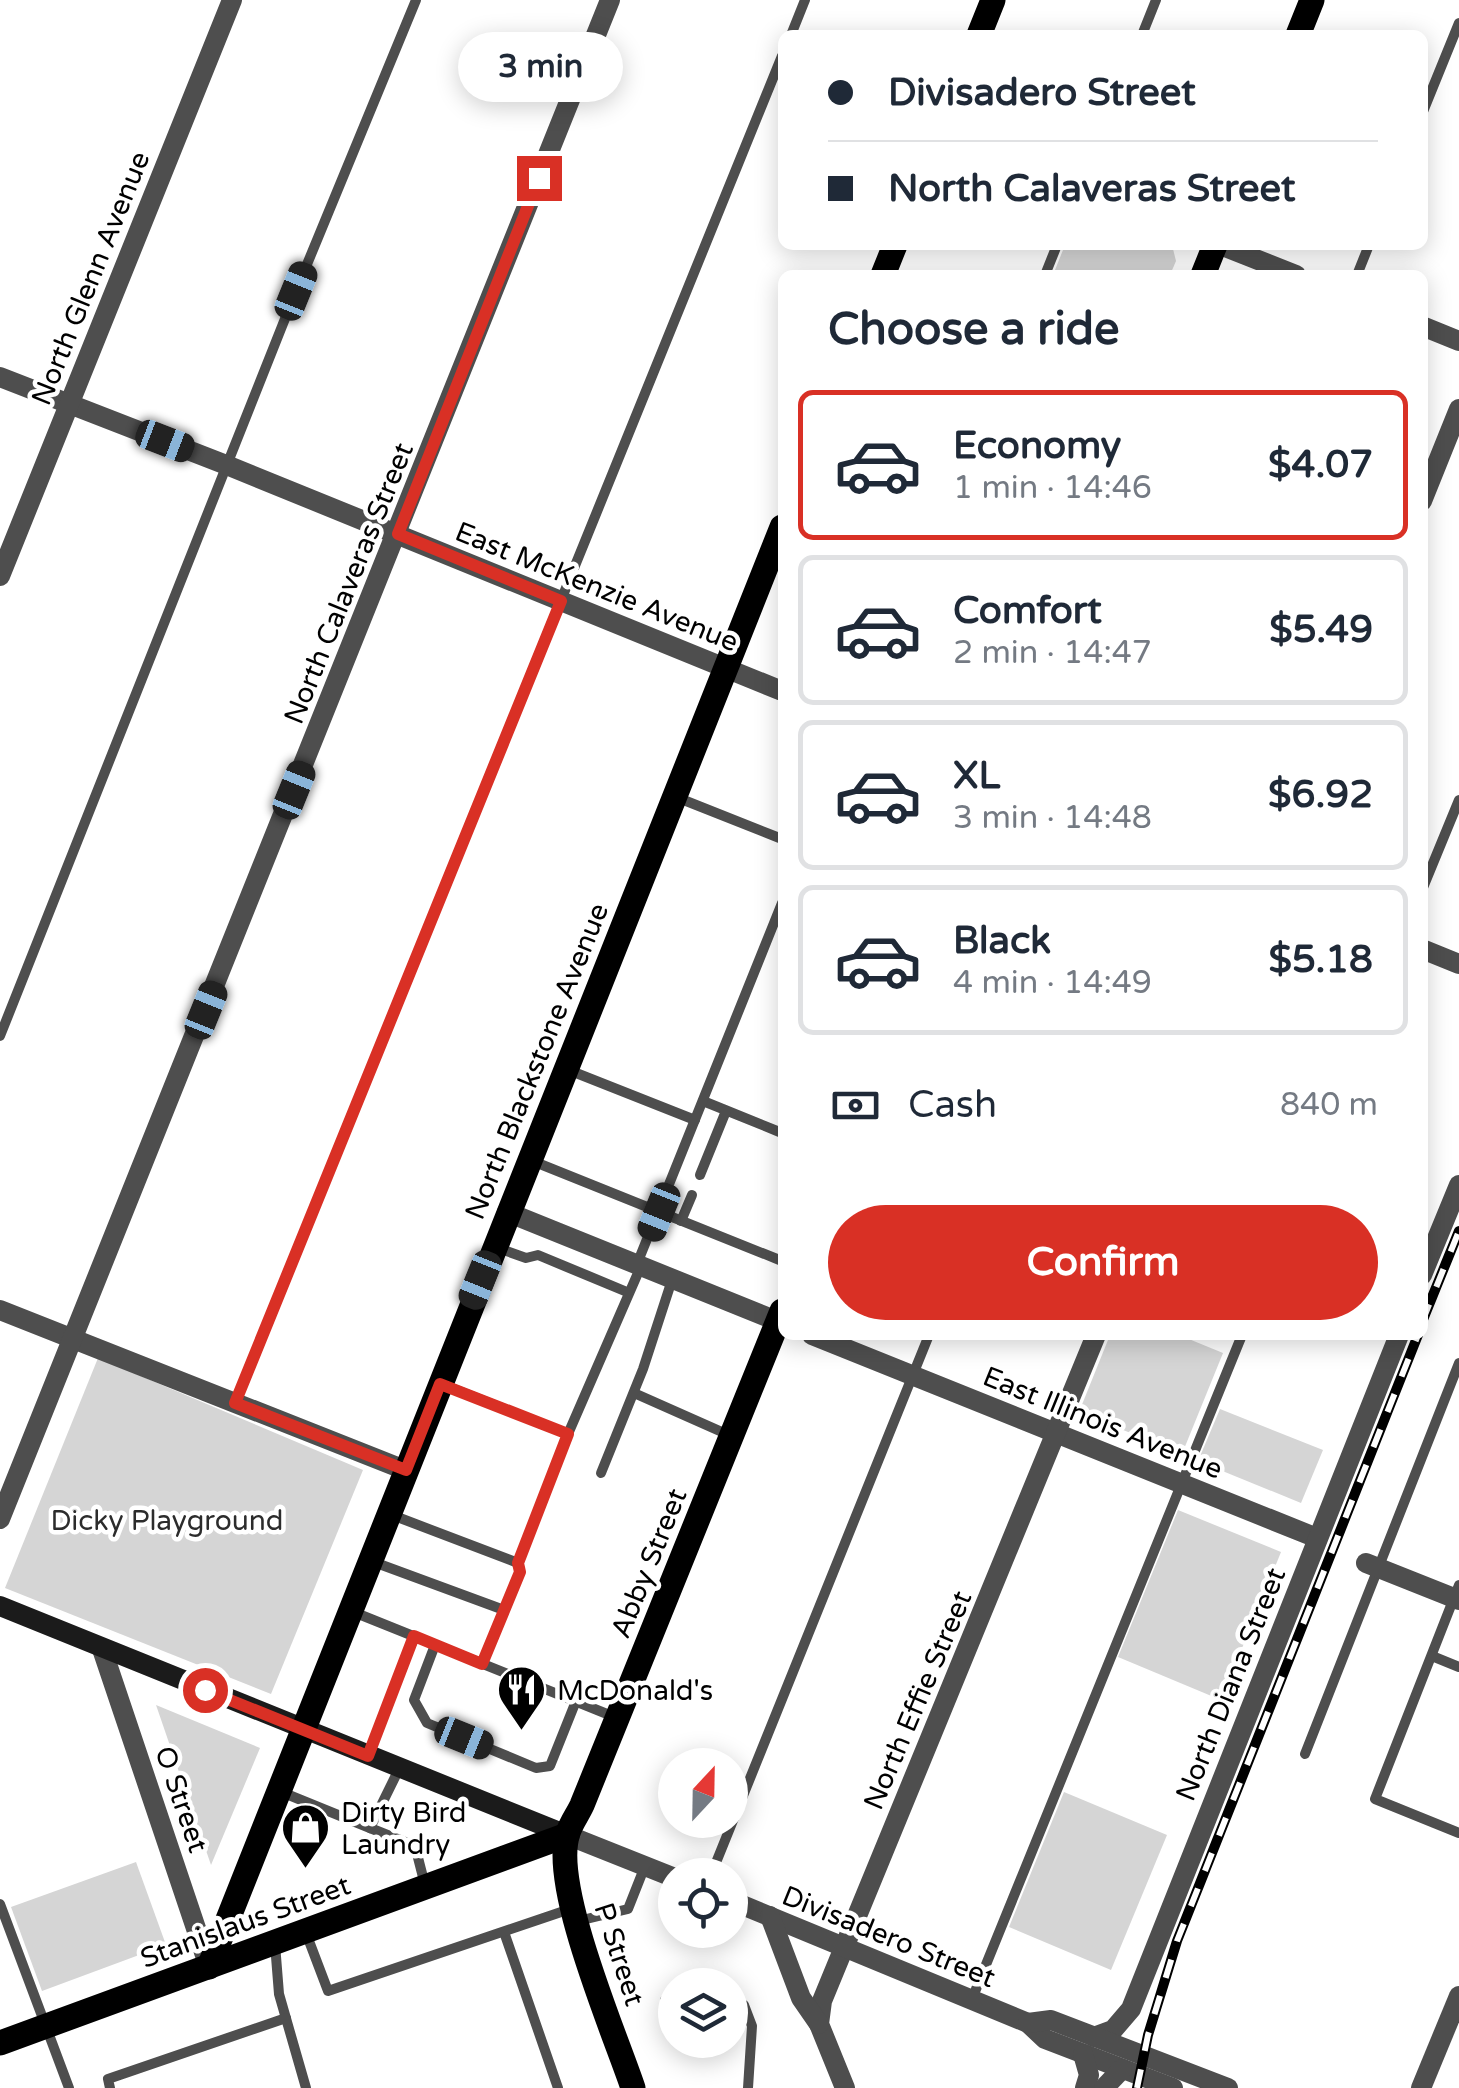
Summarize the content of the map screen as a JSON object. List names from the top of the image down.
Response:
{
  "streets": {
    "main road": [
      "North Blackstone Avenue",
      "Abby Street",
      "Stanislaus Street",
      "P Street"
    ],
    "street": [
      "North Glenn Avenue",
      "North Calaveras Street",
      "East McKenzie Avenue",
      "East Illinois Avenue",
      "North Diana Street",
      "North Effie Street",
      "O Street",
      "Divisadero Street"
    ]
  },
  "crossings": [
    ["North Glenn Avenue", "East McKenzie Avenue"],
    ["North Calaveras Street", "East McKenzie Avenue"],
    ["East McKenzie Avenue", "North Blackstone Avenue"],
    ["North Blackstone Avenue", "O Street"],
    ["North Blackstone Avenue", "Stanislaus Street"],
    ["East Illinois Avenue", "North Diana Street"],
    ["East Illinois Avenue", "North Effie Street"],
    ["Abby Street", "Stanislaus Street"],
    ["Abby Street", "P Street"],
    ["North Diana Street", "Divisadero Street"],
    ["North Effie Street", "Divisadero Street"],
    ["O Street", "Stanislaus Street"],
    ["Stanislaus Street", "P Street"]
  ],
  "parks": ["Dicky Playground"],
  "places": {
    "restaurant": ["McDonald's"],
    "shop": ["Dirty Bird Laundry"]
  },
  "north": "top",
  "page": {
    "banner": ["Divisadero Street", "North Calaveras Street"],
    "bubble": "3 min",
    "heading": "Choose a ride",
    "list": [
      {
        "name": "Economy",
        "note": "1 min · 14:46",
        "value": "$4.07"
      },
      {
        "name": "Comfort",
        "note": "2 min · 14:47",
        "value": "$5.49"
      },
      {
        "name": "XL",
        "note": "3 min · 14:48",
        "value": "$6.92"
      },
      {
        "name": "Black",
        "note": "4 min · 14:49",
        "value": "$5.18"
      }
    ],
    "pay": ["Cash", "840 m"],
    "buttons": "Confirm"
  }
}
